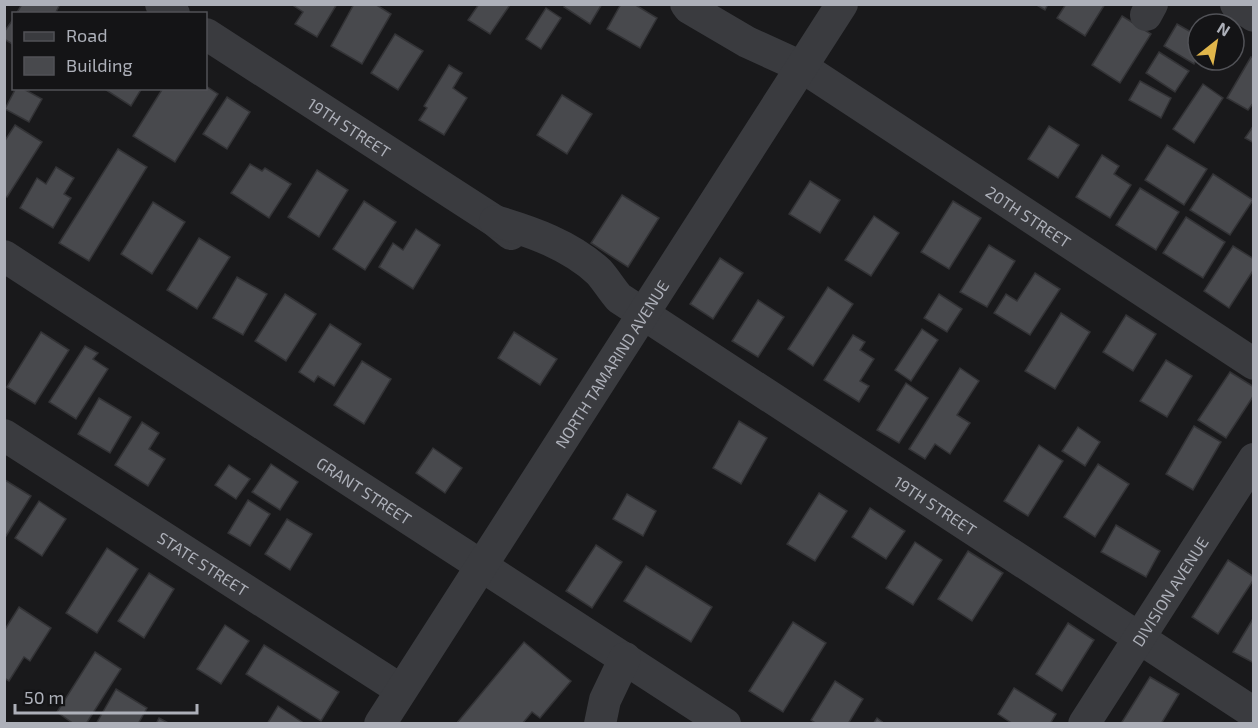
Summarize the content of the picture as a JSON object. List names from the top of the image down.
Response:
{
  "streets": {
    "street": [
      "19TH STREET",
      "20TH STREET",
      "NORTH TAMARIND AVENUE",
      "GRANT STREET",
      "STATE STREET",
      "DIVISION AVENUE"
    ]
  },
  "crossings": [
    ["19TH STREET", "NORTH TAMARIND AVENUE"],
    ["19TH STREET", "DIVISION AVENUE"],
    ["20TH STREET", "NORTH TAMARIND AVENUE"],
    ["NORTH TAMARIND AVENUE", "GRANT STREET"],
    ["NORTH TAMARIND AVENUE", "STATE STREET"]
  ],
  "legend": ["Road", "Building"],
  "scale_bar": "50 m",
  "north": "top right"
}
